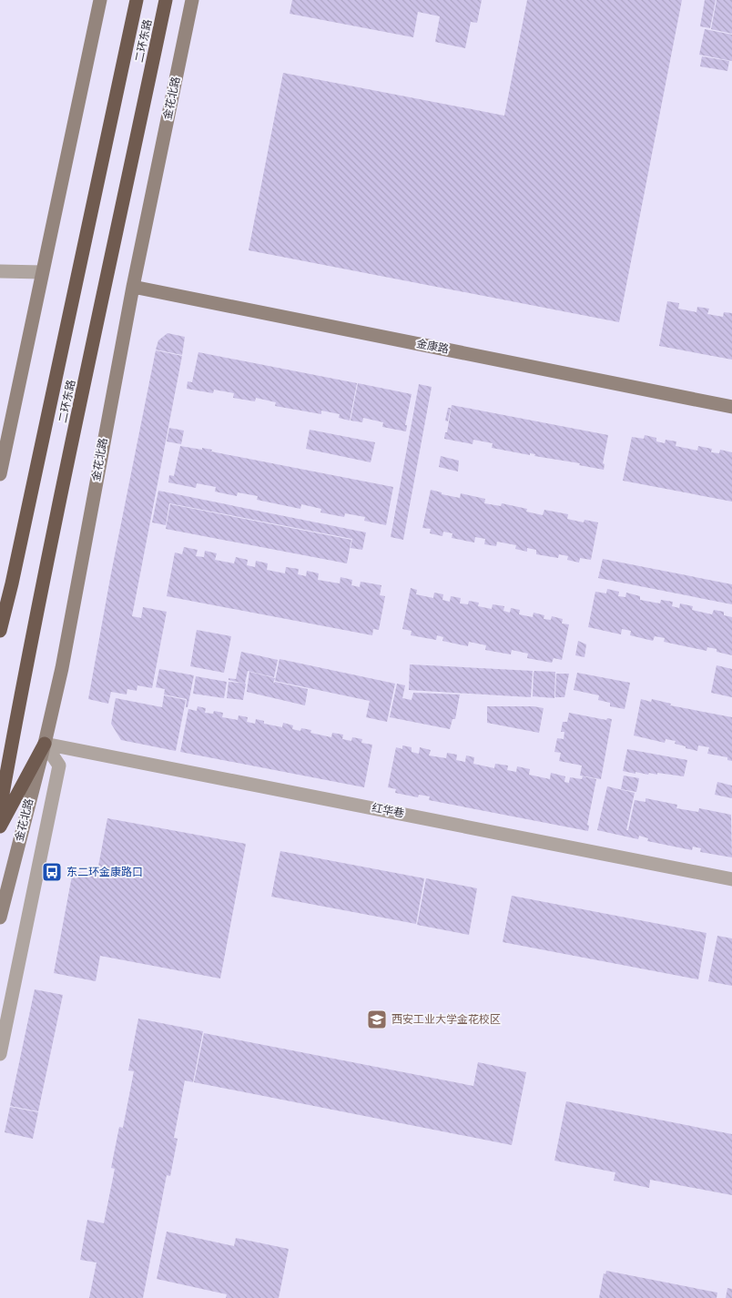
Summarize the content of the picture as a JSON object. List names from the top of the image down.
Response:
{
  "streets": {
    "highway": ["二环东路"],
    "main road": ["金花北路", "金康路"],
    "street": ["红华巷"]
  },
  "crossings": [
    ["金花北路", "金康路"],
    ["金花北路", "红华巷"]
  ],
  "places": {
    "bus stop": ["东二环金康路口"],
    "school or university": ["西安工业大学金花校区"]
  }
}
